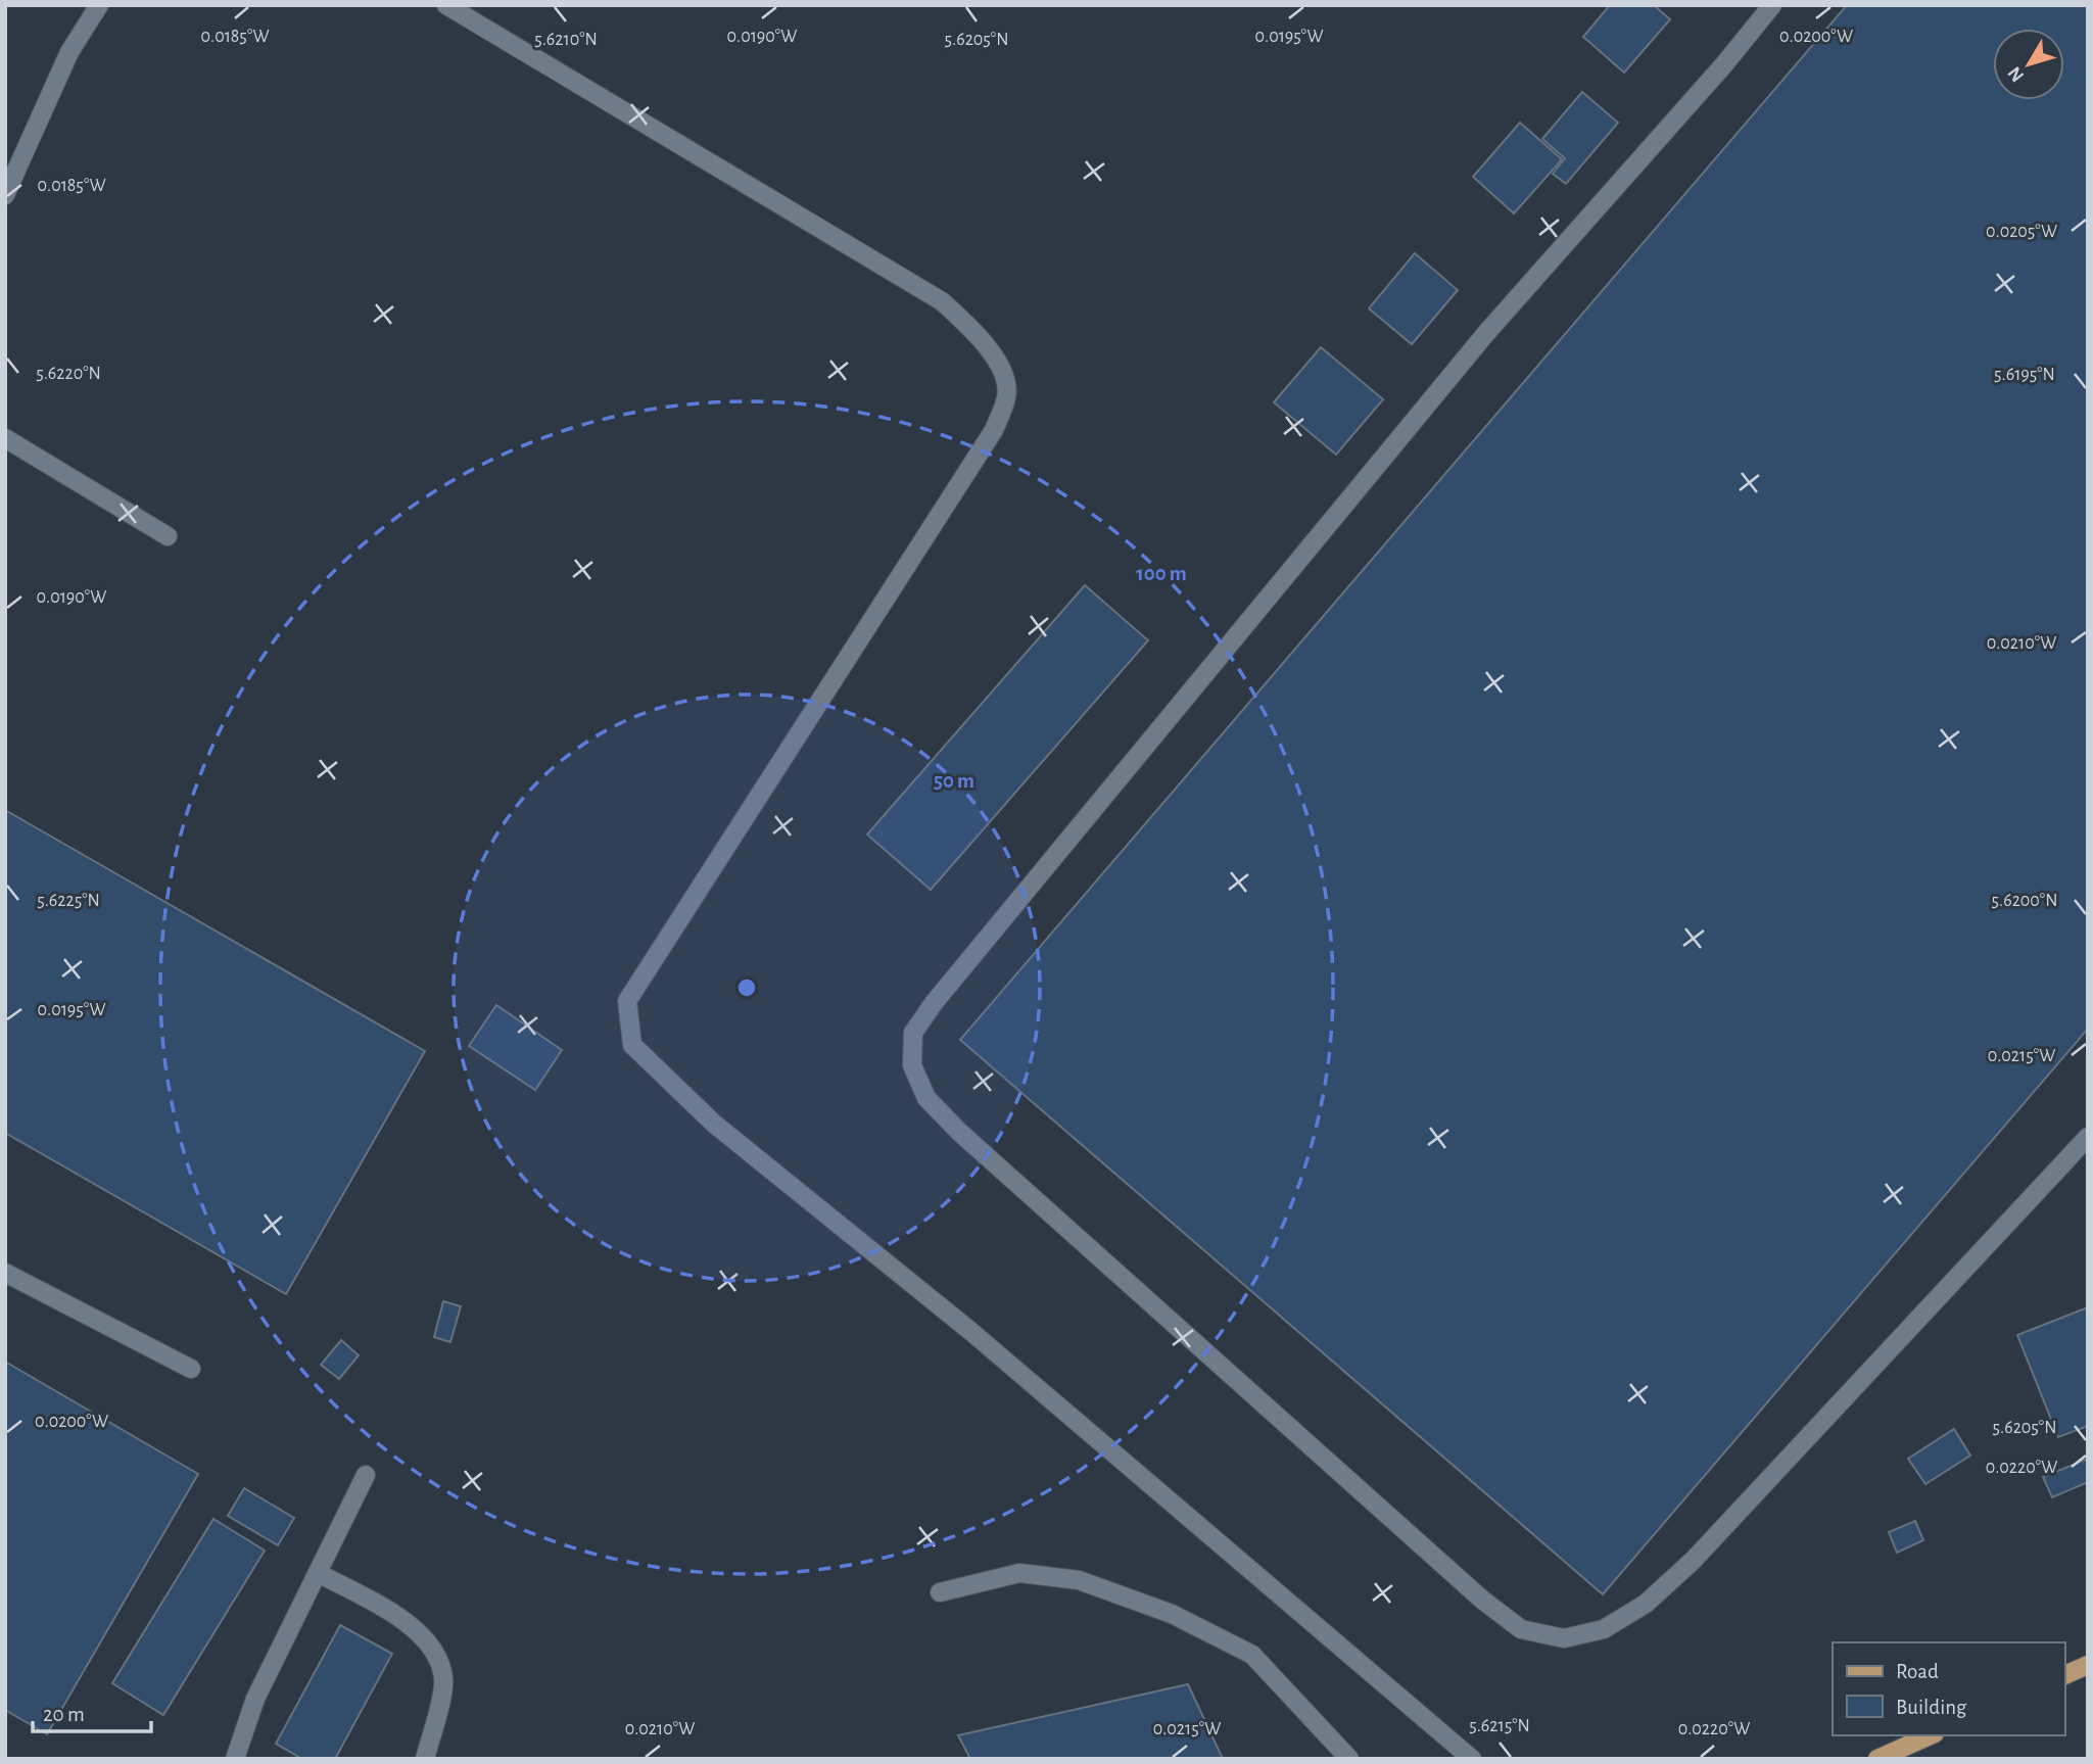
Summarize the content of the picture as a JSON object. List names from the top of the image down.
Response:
{
  "legend": ["Road", "Building"],
  "scale_bar": "20 m",
  "north": "bottom left",
  "coordinates": [
    "0.0185°W",
    "0.0190°W",
    "0.0195°W",
    "0.0200°W",
    "5.6210°N",
    "5.6205°N",
    "0.0205°W",
    "5.6220°N",
    "5.6195°N",
    "0.0210°W",
    "5.6225°N",
    "5.6200°N",
    "0.0215°W",
    "0.0220°W",
    "5.6215°N"
  ],
  "rings": ["100 m", "50 m"]
}
